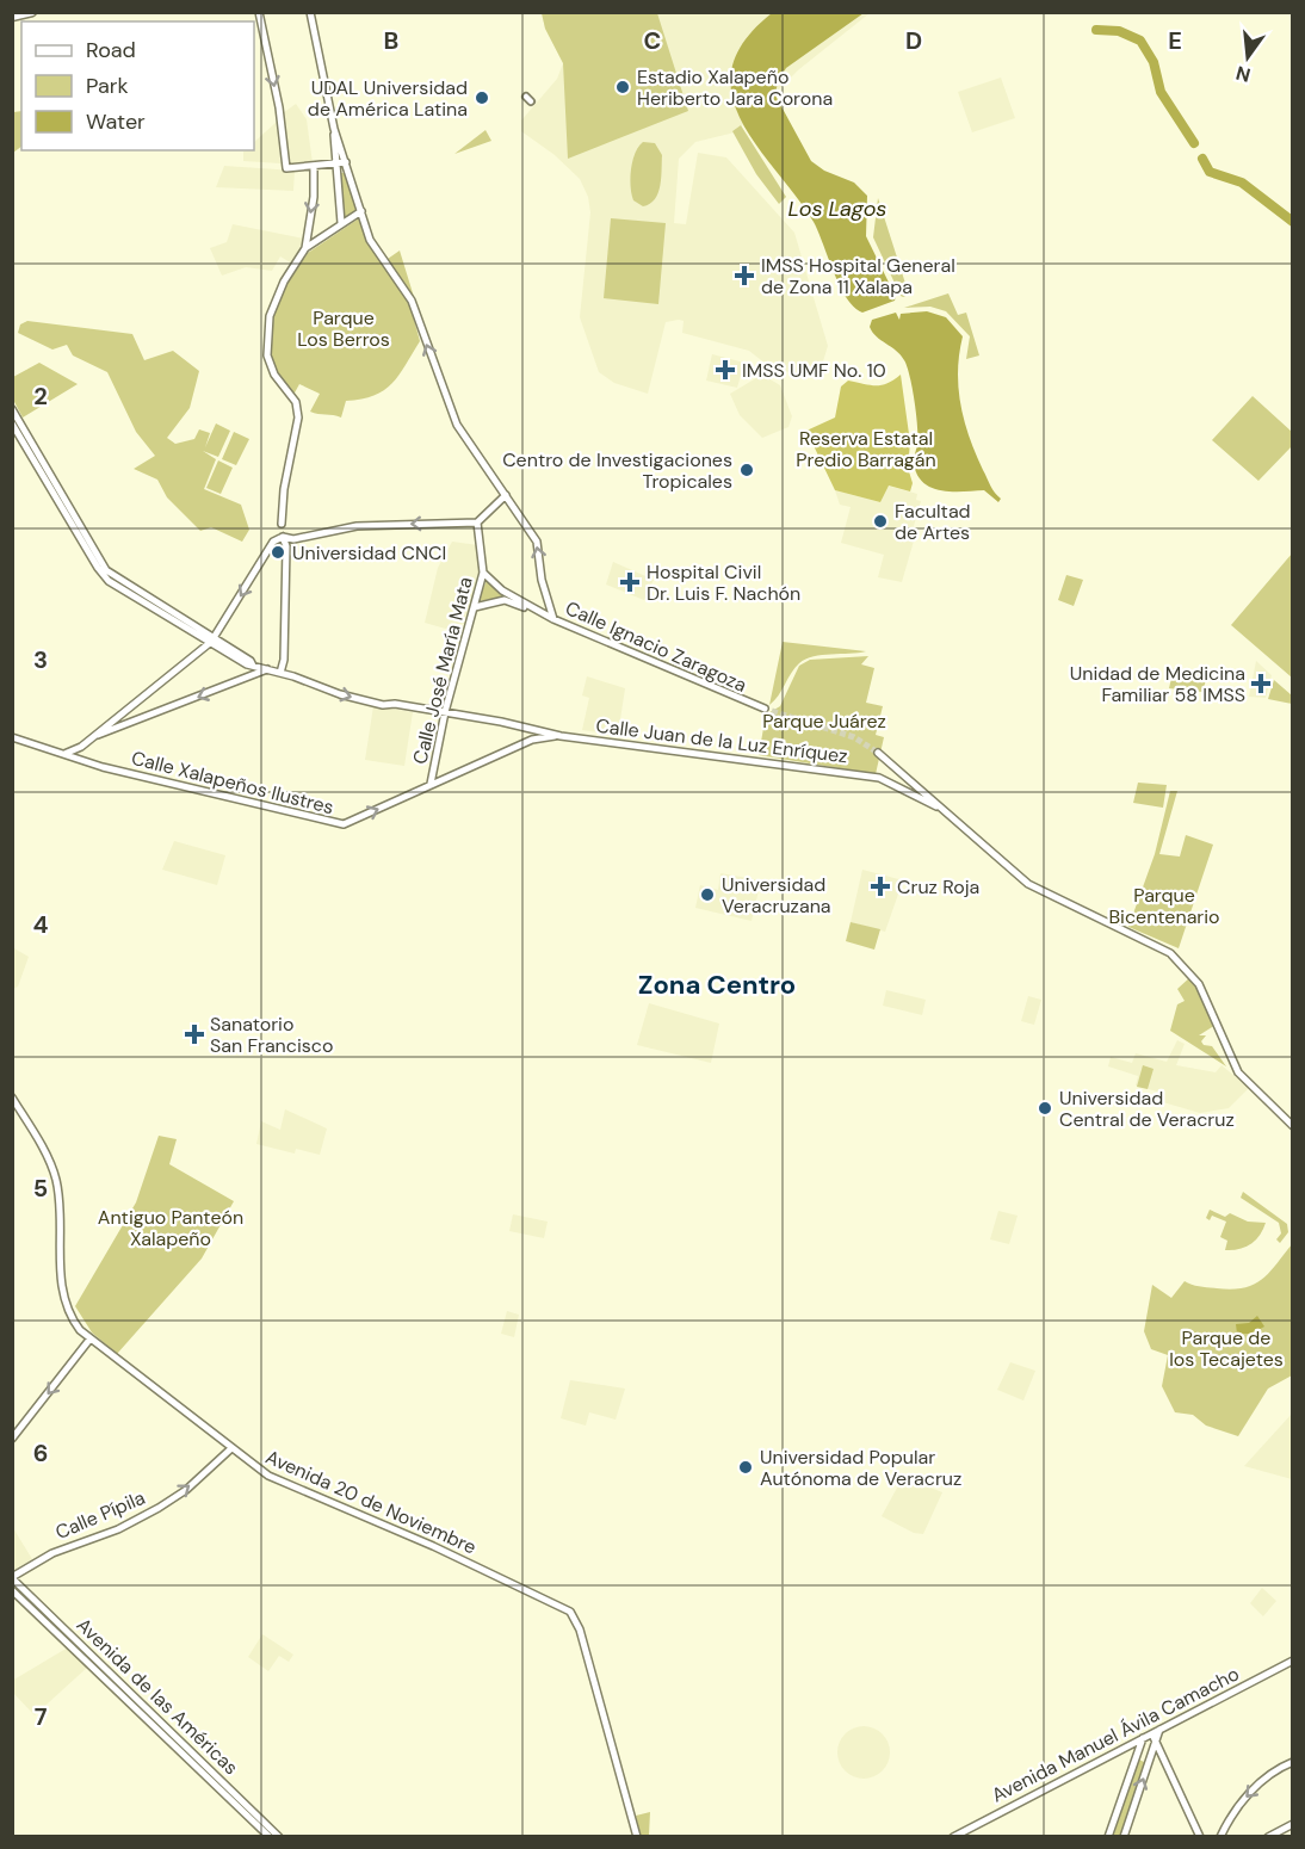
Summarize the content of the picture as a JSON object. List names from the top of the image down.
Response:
{
  "streets": {
    "main road": [
      "Calle Ignacio Zaragoza",
      "Calle José María Mata",
      "Calle Juan de la Luz Enríquez",
      "Calle Xalapeños Ilustres",
      "Avenida 20 de Noviembre",
      "Calle Pípila",
      "Avenida de las Américas",
      "Avenida Manuel Ávila Camacho"
    ]
  },
  "crossings": [
    ["Calle Ignacio Zaragoza", "Calle José María Mata"],
    ["Calle José María Mata", "Calle Xalapeños Ilustres"],
    ["Calle Juan de la Luz Enríquez", "Calle Xalapeños Ilustres"],
    ["Avenida 20 de Noviembre", "Calle Pípila"],
    ["Calle Pípila", "Avenida de las Américas"]
  ],
  "one_way": ["Calle Xalapeños Ilustres", "Calle Pípila"],
  "districts": ["Zona Centro"],
  "water": ["Los Lagos"],
  "parks": [
    "Parque Los Berros",
    "Reserva Estatal Predio Barragán",
    "Parque Juárez",
    "Parque Bicentenario",
    "Antiguo Panteón Xalapeño",
    "Parque de los Tecajetes"
  ],
  "places": {
    "other": [
      "Estadio Xalapeño Heriberto Jara Corona",
      "UDAL Universidad de América Latina",
      "Centro de Investigaciones Tropicales",
      "Facultad de Artes",
      "Universidad CNCI",
      "Universidad Veracruzana",
      "Universidad Central de Veracruz",
      "Universidad Popular Autónoma de Veracruz"
    ],
    "health": [
      "IMSS Hospital General de Zona 11 Xalapa",
      "IMSS UMF No. 10",
      "Hospital Civil Dr. Luis F. Nachón",
      "Unidad de Medicina Familiar 58 IMSS",
      "Cruz Roja",
      "Sanatorio San Francisco"
    ]
  },
  "legend": ["Road", "Park", "Water"],
  "north": "bottom",
  "grid": {
    "columns": [
      "B",
      "C",
      "D",
      "E"
    ],
    "rows": [
      "2",
      "3",
      "4",
      "5",
      "6",
      "7"
    ]
  }
}
